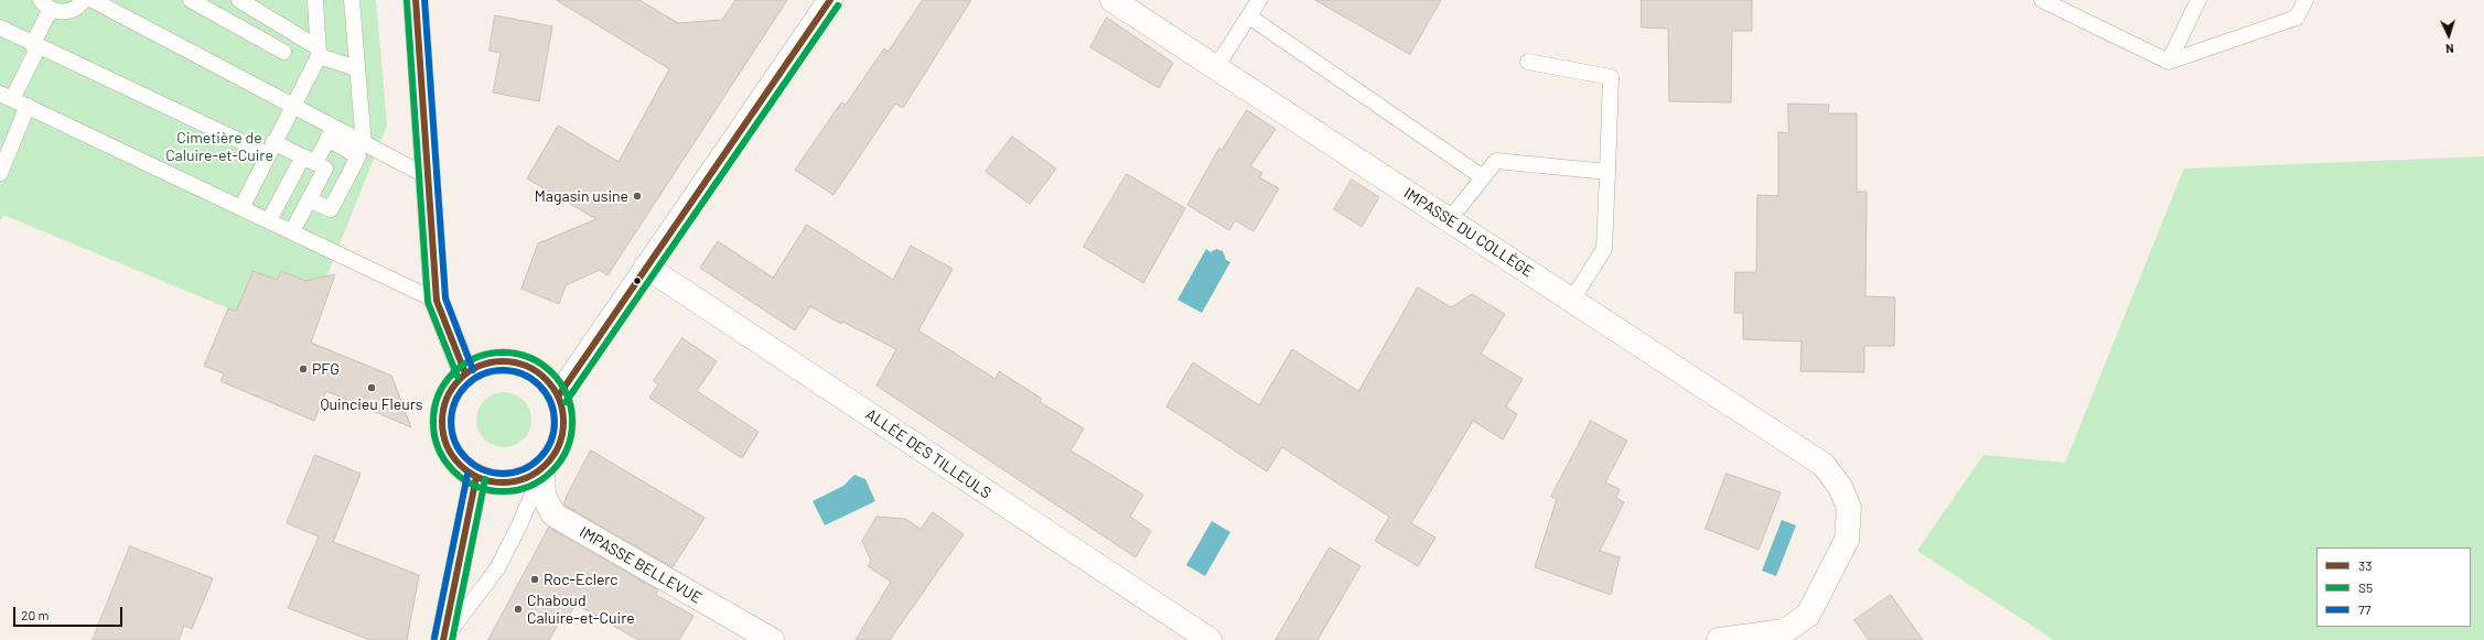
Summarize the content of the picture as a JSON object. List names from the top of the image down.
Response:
{
  "streets": {
    "street": ["IMPASSE DU COLLÈGE", "ALLÉE DES TILLEULS", "IMPASSE BELLEVUE"]
  },
  "parks": ["Cimetière de Caluire-et-Cuire"],
  "places": [
    "Magasin usine",
    "PFG",
    "Quincieu Fleurs",
    "Roc-Eclerc",
    "Chaboud Caluire-et-Cuire"
  ],
  "lines": ["transit line 33", "transit line 77", "transit line S5"],
  "legend": ["33", "S5", "77"],
  "scale_bar": "20 m",
  "north": "bottom"
}
